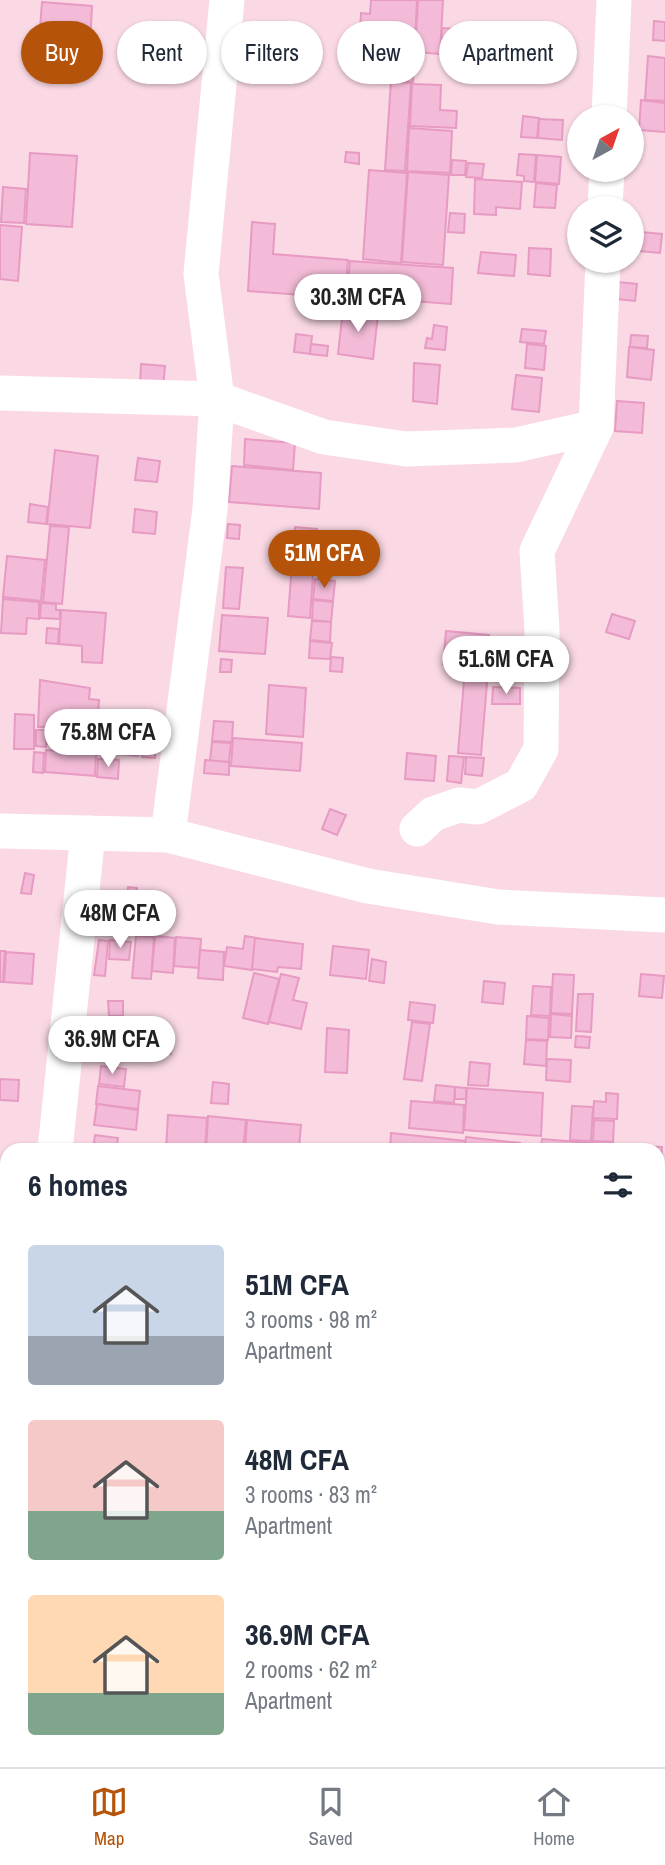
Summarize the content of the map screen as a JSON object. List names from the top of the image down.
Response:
{
  "north": "top right",
  "page": {
    "chip": [
      "Buy",
      "Rent",
      "Filters",
      "New",
      "Apartment"
    ],
    "price": [
      "30.3M CFA",
      "51M CFA",
      "51.6M CFA",
      "75.8M CFA",
      "48M CFA",
      "36.9M CFA"
    ],
    "heading": "6 homes",
    "list": [
      {
        "name": "51M CFA",
        "note": "3 rooms · 98 m² · Apartment"
      },
      {
        "name": "48M CFA",
        "note": "3 rooms · 83 m² · Apartment"
      },
      {
        "name": "36.9M CFA",
        "note": "2 rooms · 62 m² · Apartment"
      }
    ],
    "tabs": ["Map", "Saved", "Home"]
  }
}
